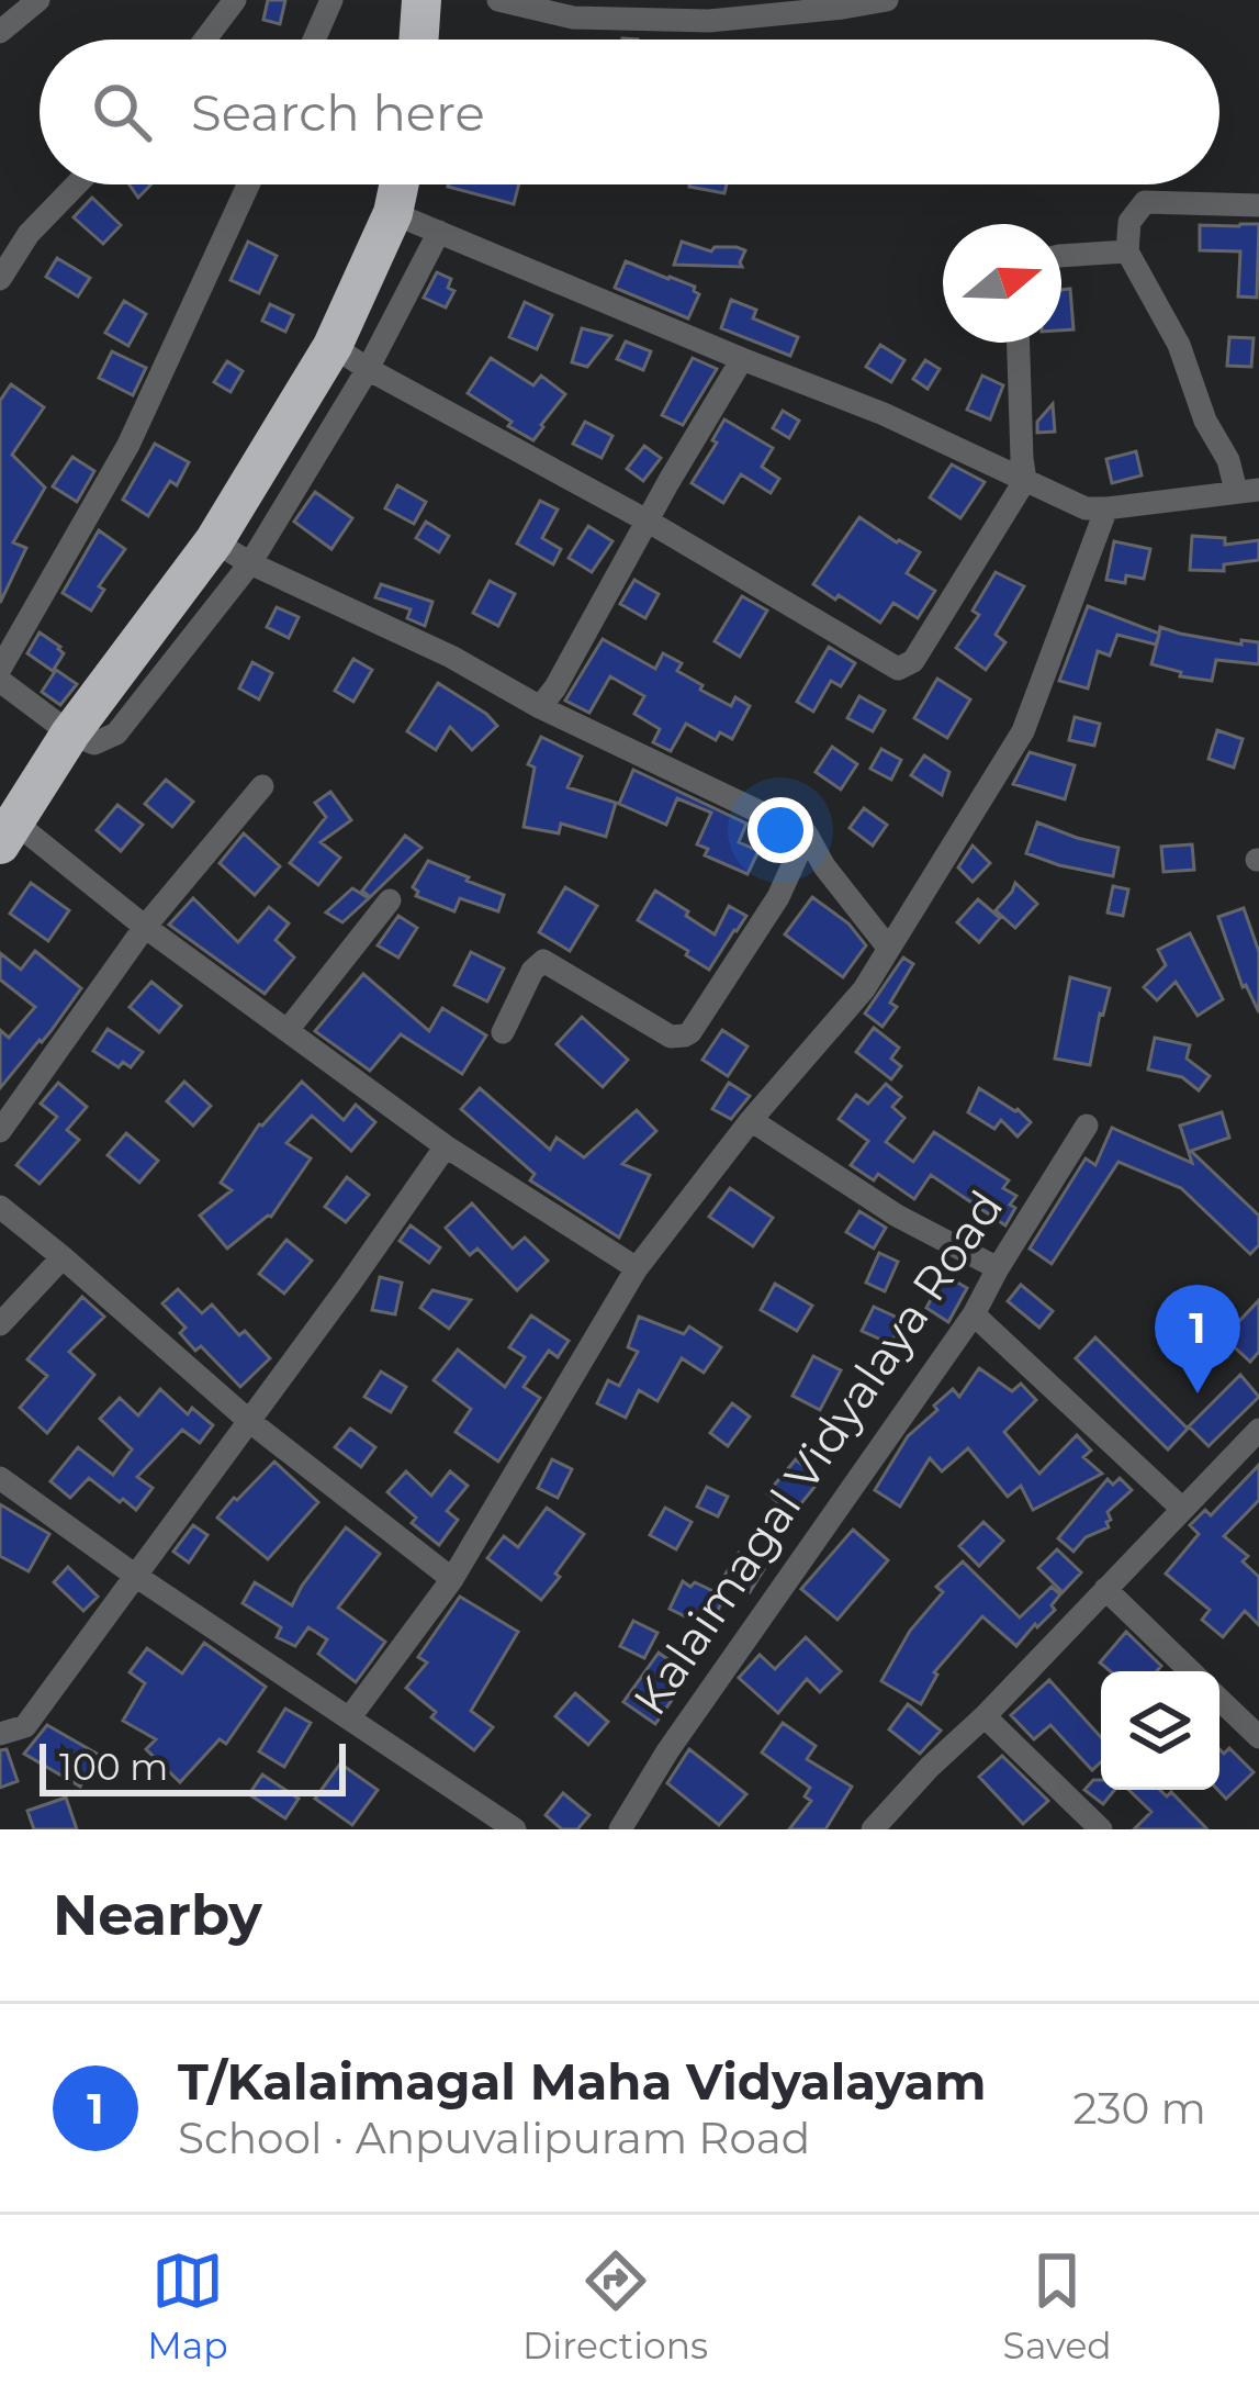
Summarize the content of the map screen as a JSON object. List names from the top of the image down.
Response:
{
  "streets": {
    "street": ["Kalaimagal Vidyalaya Road"]
  },
  "scale_bar": "100 m",
  "north": "right",
  "page": {
    "search": "Search here",
    "pins": "1",
    "scale": "100 m",
    "heading": "Nearby",
    "list": [
      {
        "mark": "1",
        "name": "T/Kalaimagal Maha Vidyalayam",
        "note": "School · Anpuvalipuram Road",
        "value": "230 m"
      }
    ],
    "nav": ["Map", "Directions", "Saved"]
  }
}
